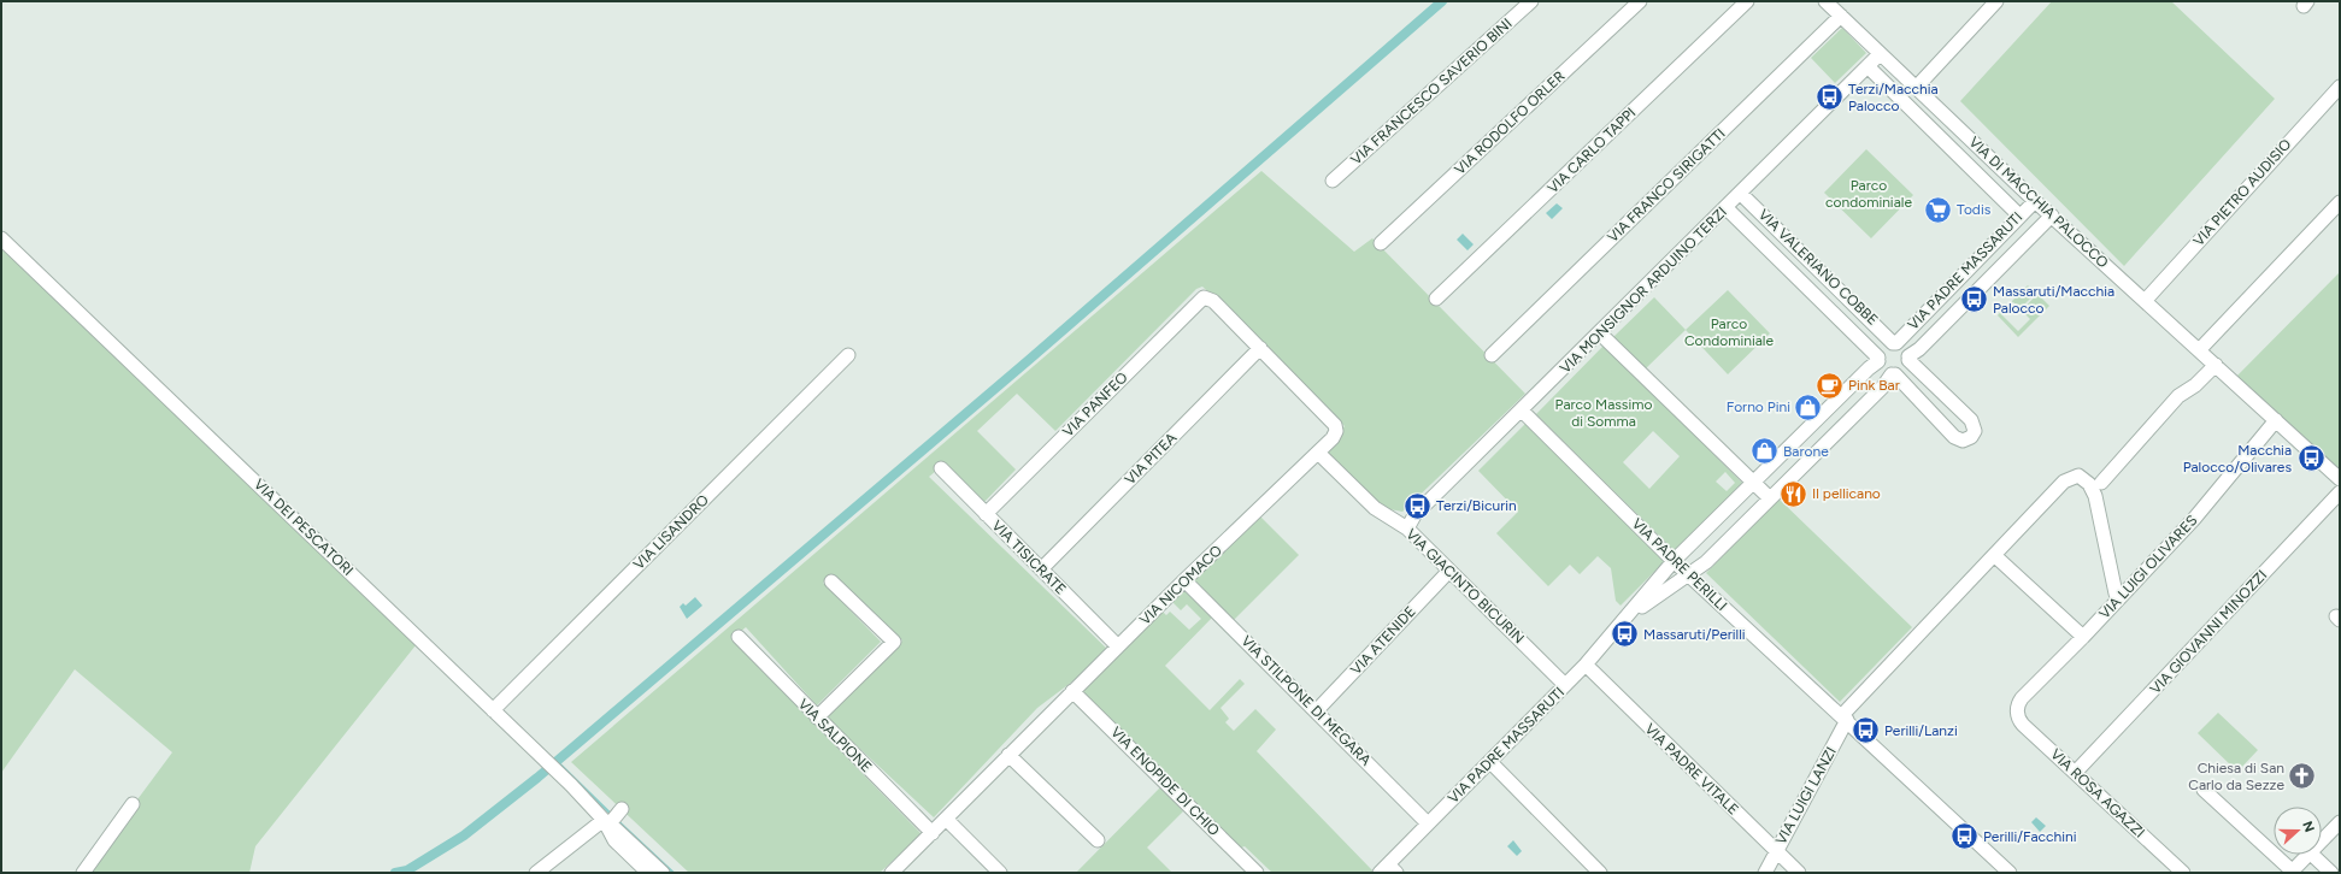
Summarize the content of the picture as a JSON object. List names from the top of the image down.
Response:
{
  "streets": {
    "street": [
      "VIA FRANCESCO SAVERIO BINI",
      "VIA RODOLFO ORLER",
      "VIA CARLO TAPPI",
      "VIA FRANCO SIRIGATTI",
      "VIA PIETRO AUDISIO",
      "VIA DI MACCHIA PALOCCO",
      "VIA VALERIANO COBBE",
      "VIA PADRE MASSARUTI",
      "VIA MONSIGNOR ARDUINO TERZI",
      "VIA PANFEO",
      "VIA PITEA",
      "VIA DEI PESCATORI",
      "VIA LISANDRO",
      "VIA TISICRATE",
      "VIA PADRE PERILLI",
      "VIA LUIGI OLIVARES",
      "VIA NICOMACO",
      "VIA GIACINTO BICURIN",
      "VIA GIOVANNI MINOZZI",
      "VIA ATENIDE",
      "VIA STILPONE DI MEGARA",
      "VIA SALPIONE",
      "VIA PADRE VITALE",
      "VIA ENOPIDE DI CHIO",
      "VIA ROSA AGAZZI",
      "VIA LUIGI LANZI"
    ]
  },
  "crossings": [
    ["VIA FRANCO SIRIGATTI", "VIA DI MACCHIA PALOCCO"],
    ["VIA PIETRO AUDISIO", "VIA DI MACCHIA PALOCCO"],
    ["VIA DI MACCHIA PALOCCO", "VIA PADRE MASSARUTI"],
    ["VIA DI MACCHIA PALOCCO", "VIA MONSIGNOR ARDUINO TERZI"],
    ["VIA DI MACCHIA PALOCCO", "VIA LUIGI OLIVARES"],
    ["VIA VALERIANO COBBE", "VIA PADRE MASSARUTI"],
    ["VIA VALERIANO COBBE", "VIA MONSIGNOR ARDUINO TERZI"],
    ["VIA PADRE MASSARUTI", "VIA PADRE PERILLI"],
    ["VIA PADRE MASSARUTI", "VIA GIACINTO BICURIN"],
    ["VIA PADRE MASSARUTI", "VIA STILPONE DI MEGARA"],
    ["VIA PADRE MASSARUTI", "VIA PADRE VITALE"],
    ["VIA MONSIGNOR ARDUINO TERZI", "VIA PADRE PERILLI"],
    ["VIA MONSIGNOR ARDUINO TERZI", "VIA GIACINTO BICURIN"],
    ["VIA PANFEO", "VIA TISICRATE"],
    ["VIA PANFEO", "VIA NICOMACO"],
    ["VIA PITEA", "VIA TISICRATE"],
    ["VIA PITEA", "VIA NICOMACO"],
    ["VIA DEI PESCATORI", "VIA LISANDRO"],
    ["VIA TISICRATE", "VIA NICOMACO"],
    ["VIA PADRE PERILLI", "VIA LUIGI LANZI"],
    ["VIA LUIGI OLIVARES", "VIA ROSA AGAZZI"],
    ["VIA NICOMACO", "VIA GIACINTO BICURIN"],
    ["VIA NICOMACO", "VIA STILPONE DI MEGARA"],
    ["VIA NICOMACO", "VIA SALPIONE"],
    ["VIA NICOMACO", "VIA ENOPIDE DI CHIO"],
    ["VIA GIACINTO BICURIN", "VIA ATENIDE"],
    ["VIA GIOVANNI MINOZZI", "VIA ROSA AGAZZI"],
    ["VIA ATENIDE", "VIA STILPONE DI MEGARA"],
    ["VIA PADRE VITALE", "VIA LUIGI LANZI"]
  ],
  "parks": ["Parco condominiale", "Parco Condominiale", "Parco Massimo di Somma"],
  "places": {
    "bus stop": [
      "Terzi/Macchia Palocco",
      "Massaruti/Macchia Palocco",
      "Macchia Palocco/Olivares",
      "Terzi/Bicurin",
      "Massaruti/Perilli",
      "Perilli/Lanzi",
      "Perilli/Facchini"
    ],
    "supermarket": ["Todis"],
    "cafe": ["Pink Bar"],
    "shop": ["Forno Pini", "Barone"],
    "restaurant": ["Il pellicano"],
    "church": ["Chiesa di San Carlo da Sezze"]
  },
  "north": "right"
}
